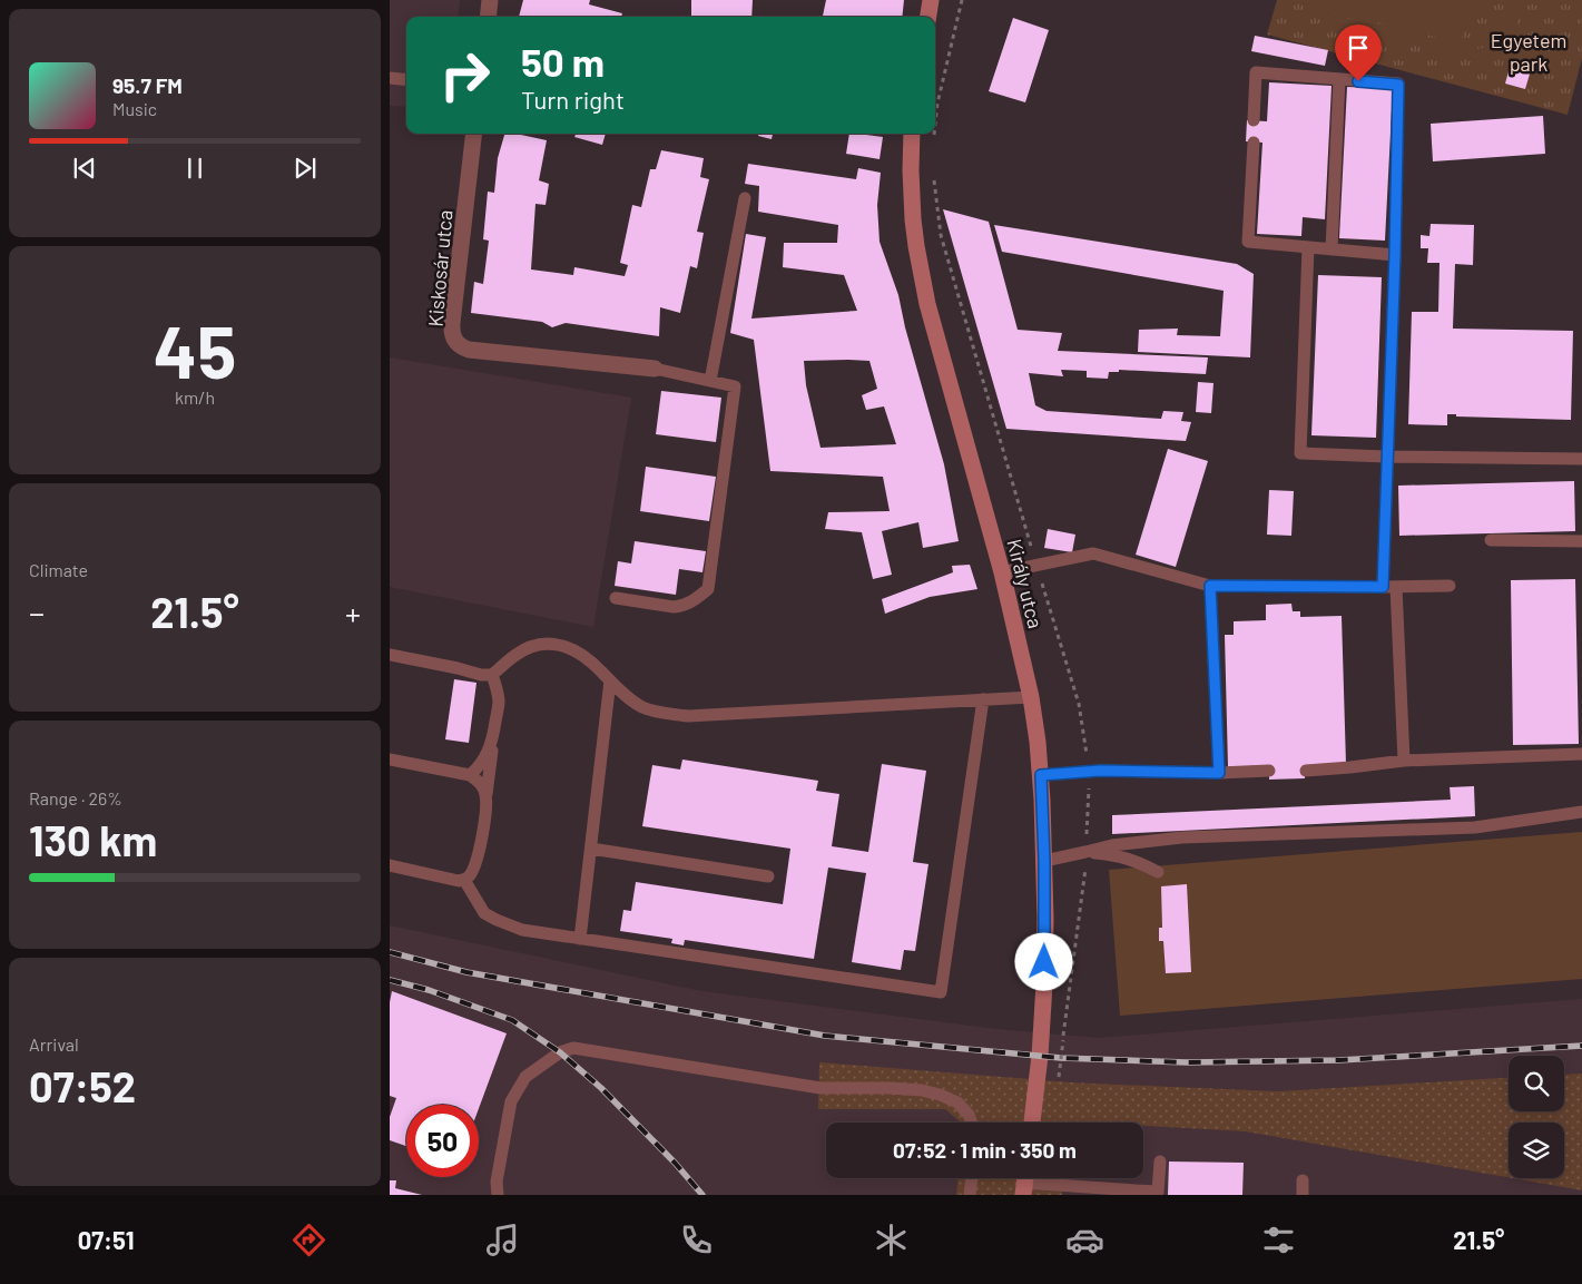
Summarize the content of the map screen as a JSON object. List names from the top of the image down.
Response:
{
  "streets": {
    "main road": ["Király utca"],
    "street": ["Kiskosár utca"]
  },
  "parks": ["Egyetem park"],
  "page": {
    "turn": ["50 m", "Turn right"],
    "song": ["95.7 FM", "Music"],
    "tile": [
      ["45", "km/h"],
      "Climate",
      ["Range · 26%", "130 km"],
      ["Arrival", "07:52"]
    ],
    "heat": ["−", "21.5°", "+"],
    "limit": "50",
    "trip": "07:52 · 1 min · 350 m",
    "tabs": ["07:51", "21.5°"]
  }
}
